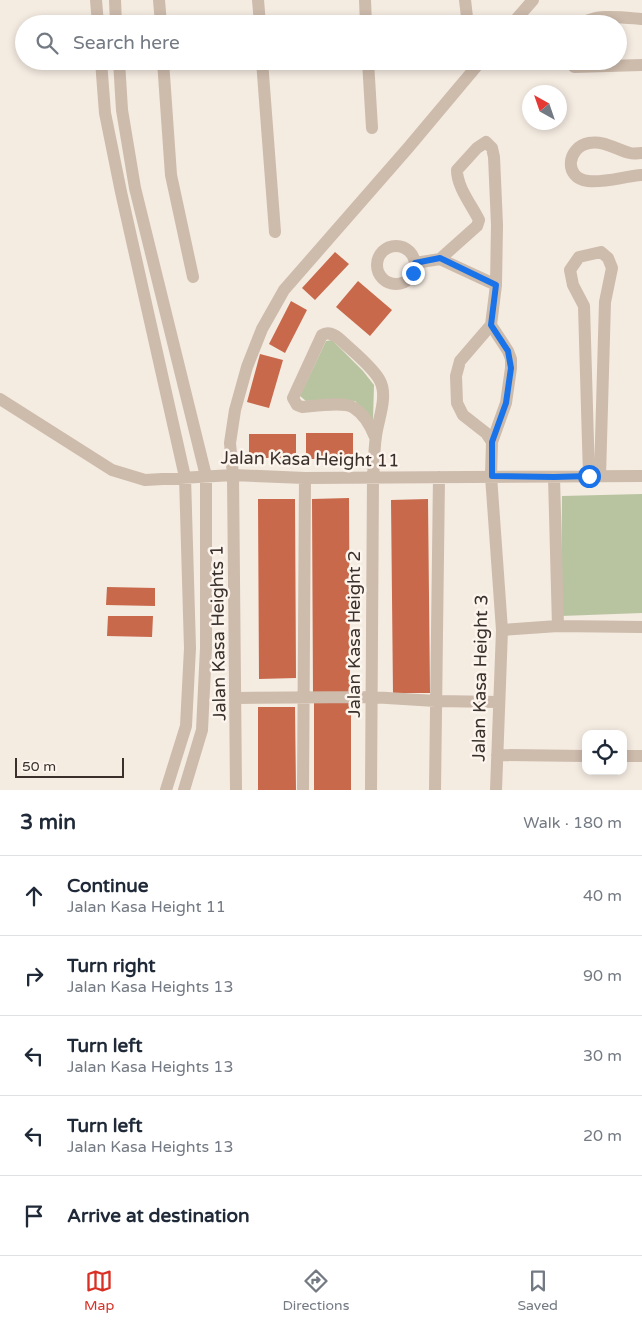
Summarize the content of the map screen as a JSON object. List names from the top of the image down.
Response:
{
  "streets": {
    "street": [
      "Jalan Kasa Height 11",
      "Jalan Kasa Heights 1",
      "Jalan Kasa Height 2",
      "Jalan Kasa Height 3"
    ]
  },
  "crossings": [
    ["Jalan Kasa Height 11", "Jalan Kasa Heights 1"],
    ["Jalan Kasa Height 11", "Jalan Kasa Height 2"],
    ["Jalan Kasa Height 11", "Jalan Kasa Height 3"]
  ],
  "scale_bar": "50 m",
  "north": "top left",
  "page": {
    "search": "Search here",
    "scale": "50 m",
    "heading": ["3 min", "Walk · 180 m"],
    "list": [
      ["Continue", "Jalan Kasa Height 11", "40 m"],
      ["Turn right", "Jalan Kasa Heights 13", "90 m"],
      ["Turn left", "Jalan Kasa Heights 13", "30 m"],
      ["Turn left", "Jalan Kasa Heights 13", "20 m"],
      "Arrive at destination"
    ],
    "nav": ["Map", "Directions", "Saved"]
  }
}
